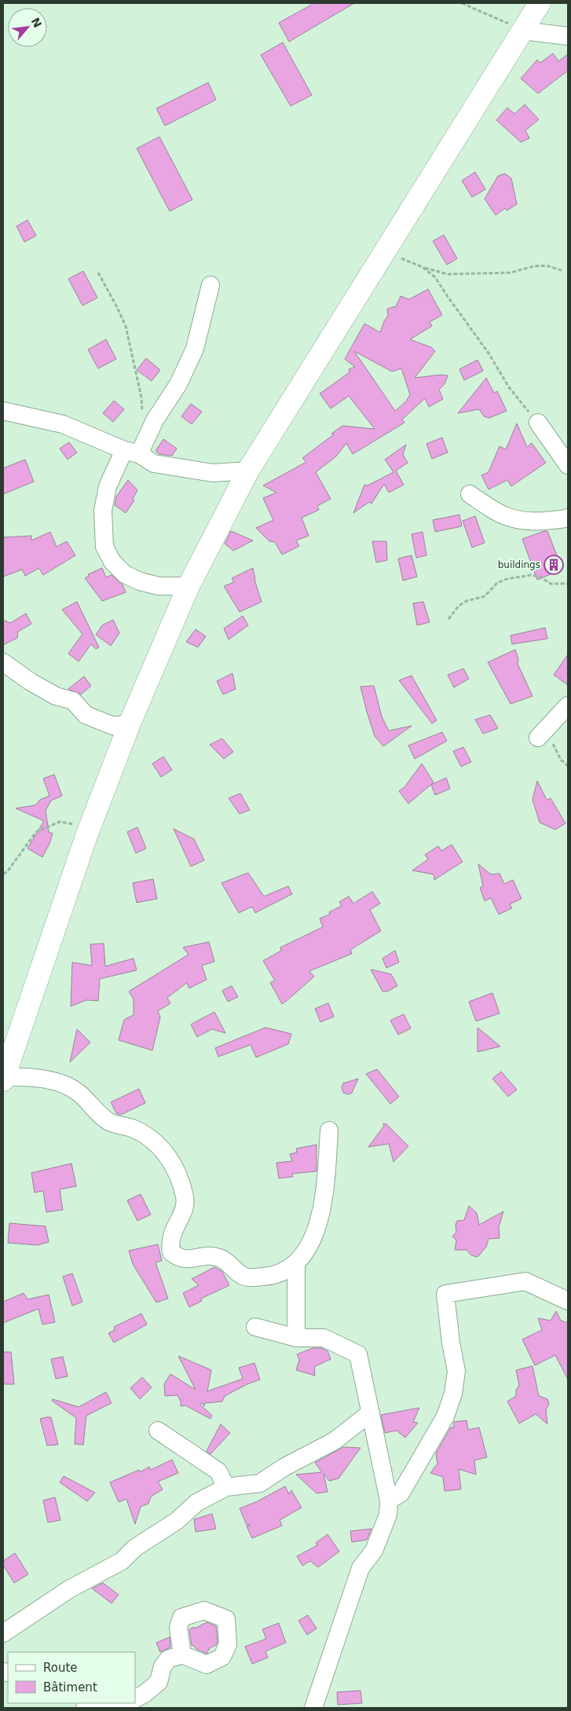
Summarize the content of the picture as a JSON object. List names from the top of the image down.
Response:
{
  "places": {
    "building": ["buildings"]
  },
  "legend": ["Route", "Bâtiment"],
  "north": "top right"
}
